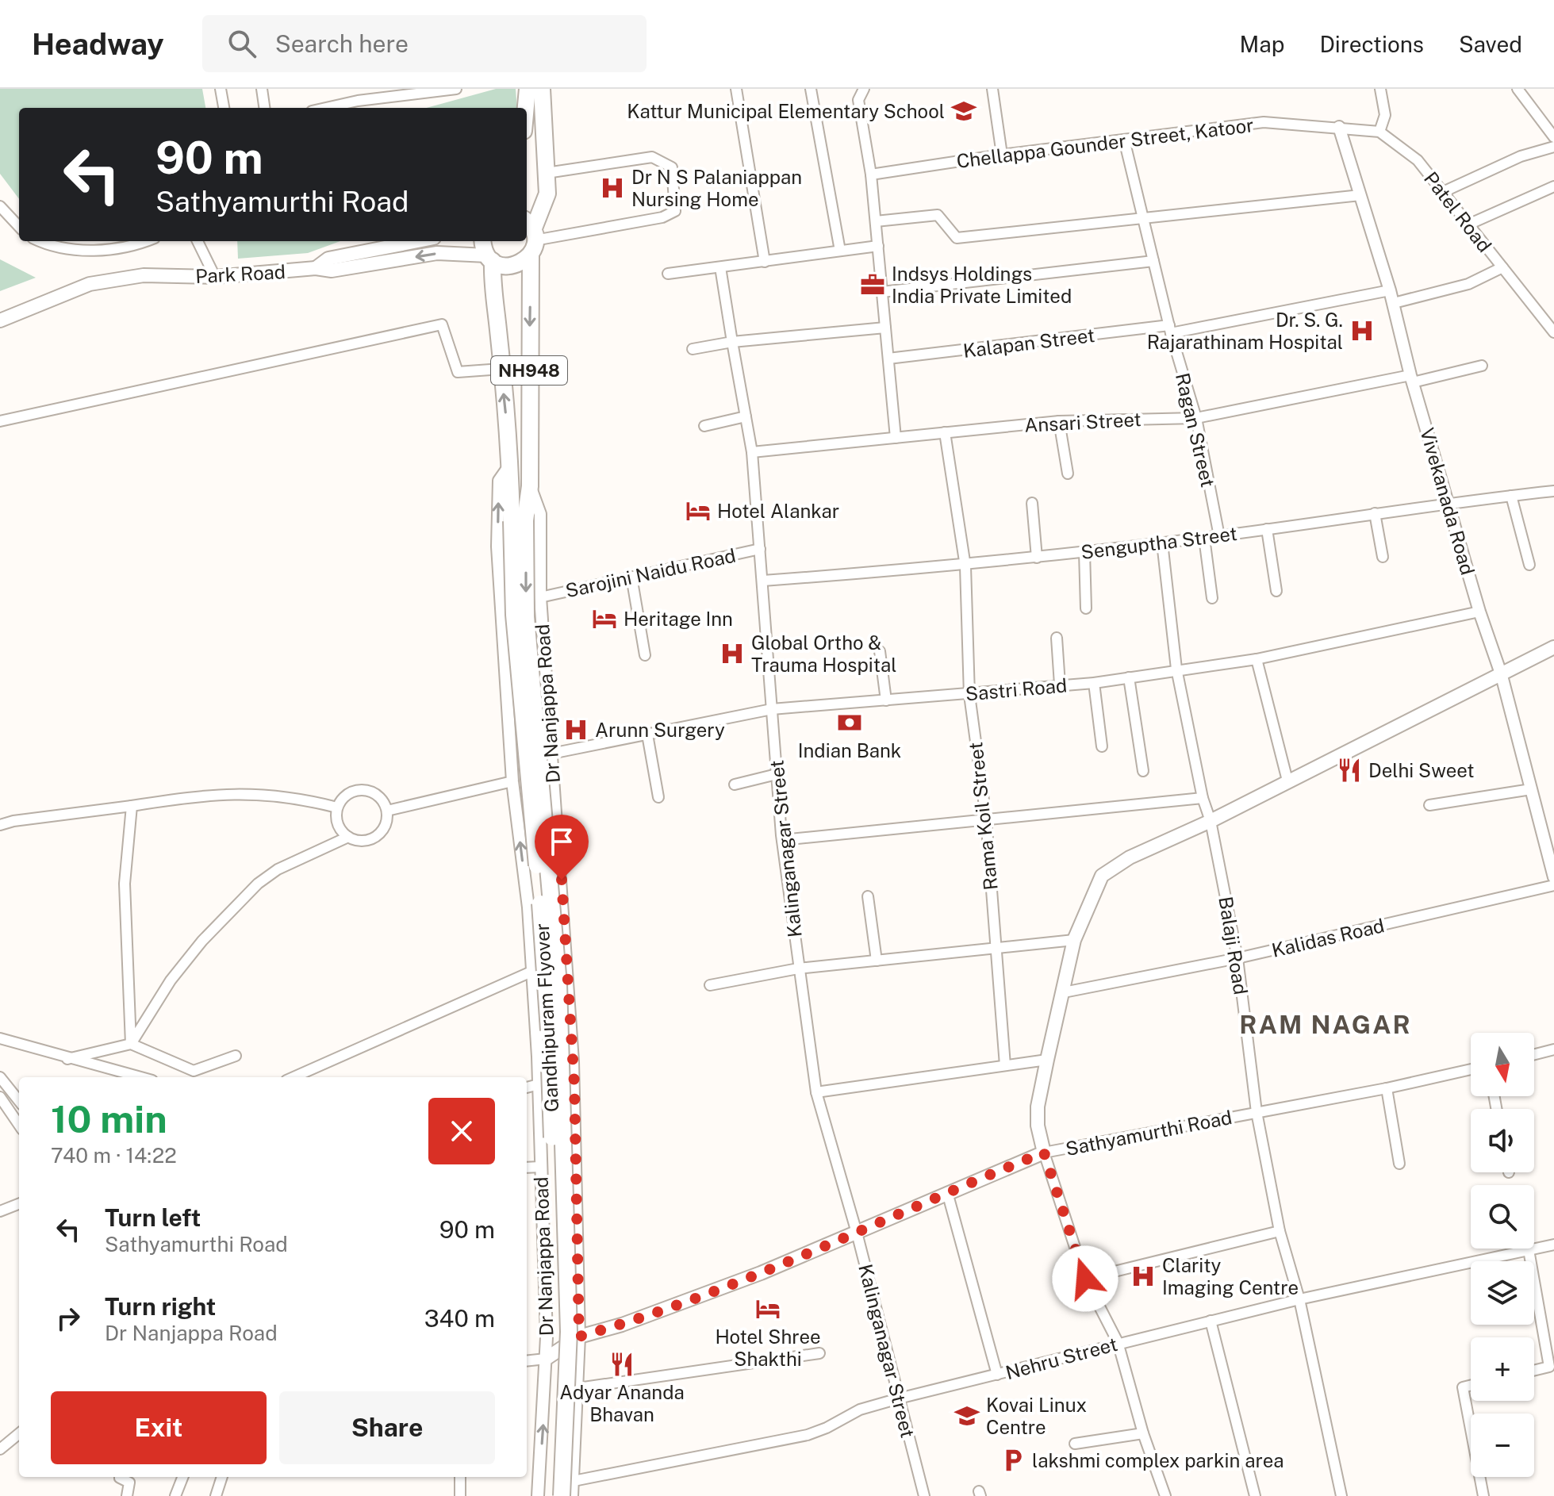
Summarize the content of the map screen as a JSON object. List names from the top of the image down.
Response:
{
  "streets": {
    "highway": ["NH948", "Dr Nanjappa Road", "Gandhipuram Flyover"],
    "main road": ["Park Road", "Sathyamurthi Road"],
    "street": [
      "Chellappa Gounder Street, Katoor",
      "Patel Road",
      "Kalapan Street",
      "Ansari Street",
      "Ragan Street",
      "Vivekanada Road",
      "Senguptha Street",
      "Sarojini Naidu Road",
      "Sastri Road",
      "Rama Koil Street",
      "Kalinganagar Street",
      "Kalidas Road",
      "Balaji Road",
      "Nehru Street"
    ]
  },
  "crossings": [
    ["Chellappa Gounder Street, Katoor", "Ragan Street"],
    ["Chellappa Gounder Street, Katoor", "Vivekanada Road"],
    ["Park Road", "NH948"],
    ["Park Road", "Dr Nanjappa Road"],
    ["Kalapan Street", "Ragan Street"],
    ["NH948", "Dr Nanjappa Road"],
    ["Ansari Street", "Ragan Street"],
    ["Ansari Street", "Vivekanada Road"],
    ["Ansari Street", "Rama Koil Street"],
    ["Ansari Street", "Kalinganagar Street"],
    ["Ragan Street", "Senguptha Street"],
    ["Vivekanada Road", "Senguptha Street"],
    ["Vivekanada Road", "Sastri Road"],
    ["Senguptha Street", "Rama Koil Street"],
    ["Senguptha Street", "Kalinganagar Street"],
    ["Senguptha Street", "Balaji Road"],
    ["Sarojini Naidu Road", "Dr Nanjappa Road"],
    ["Sarojini Naidu Road", "Kalinganagar Street"],
    ["Sastri Road", "Dr Nanjappa Road"],
    ["Sastri Road", "Rama Koil Street"],
    ["Sastri Road", "Kalinganagar Street"],
    ["Sastri Road", "Balaji Road"],
    ["Dr Nanjappa Road", "Gandhipuram Flyover"],
    ["Dr Nanjappa Road", "Sathyamurthi Road"],
    ["Dr Nanjappa Road", "Nehru Street"],
    ["Kalinganagar Street", "Sathyamurthi Road"],
    ["Kalinganagar Street", "Nehru Street"],
    ["Kalidas Road", "Balaji Road"],
    ["Balaji Road", "Sathyamurthi Road"],
    ["Balaji Road", "Nehru Street"]
  ],
  "districts": ["RAM NAGAR"],
  "places": {
    "school or university": ["Kattur Municipal Elementary School", "Kovai Linux Centre"],
    "hospital": [
      "Dr N S Palaniappan Nursing Home",
      "Dr. S. G. Rajarathinam Hospital",
      "Global Ortho & Trauma Hospital",
      "Arunn Surgery",
      "Clarity Imaging Centre"
    ],
    "office": ["Indsys Holdings India Private Limited"],
    "hotel": ["Hotel Alankar", "Heritage Inn", "Hotel Shree Shakthi"],
    "bank": ["Indian Bank"],
    "restaurant": ["Delhi Sweet", "Adyar Ananda Bhavan"],
    "parking": ["lakshmi complex parkin area"]
  },
  "north": "bottom",
  "page": {
    "header": "Headway",
    "search": "Search here",
    "nav": ["Map", "Directions", "Saved"],
    "turn": ["90 m", "Sathyamurthi Road"],
    "map_buttons": ["+", "−"],
    "heading": ["10 min", "740 m · 14:22"],
    "list": [
      {
        "name": "Turn left",
        "note": "Sathyamurthi Road",
        "value": "90 m"
      },
      {
        "name": "Turn right",
        "note": "Dr Nanjappa Road",
        "value": "340 m"
      }
    ],
    "buttons": ["Exit", "Share"]
  }
}
